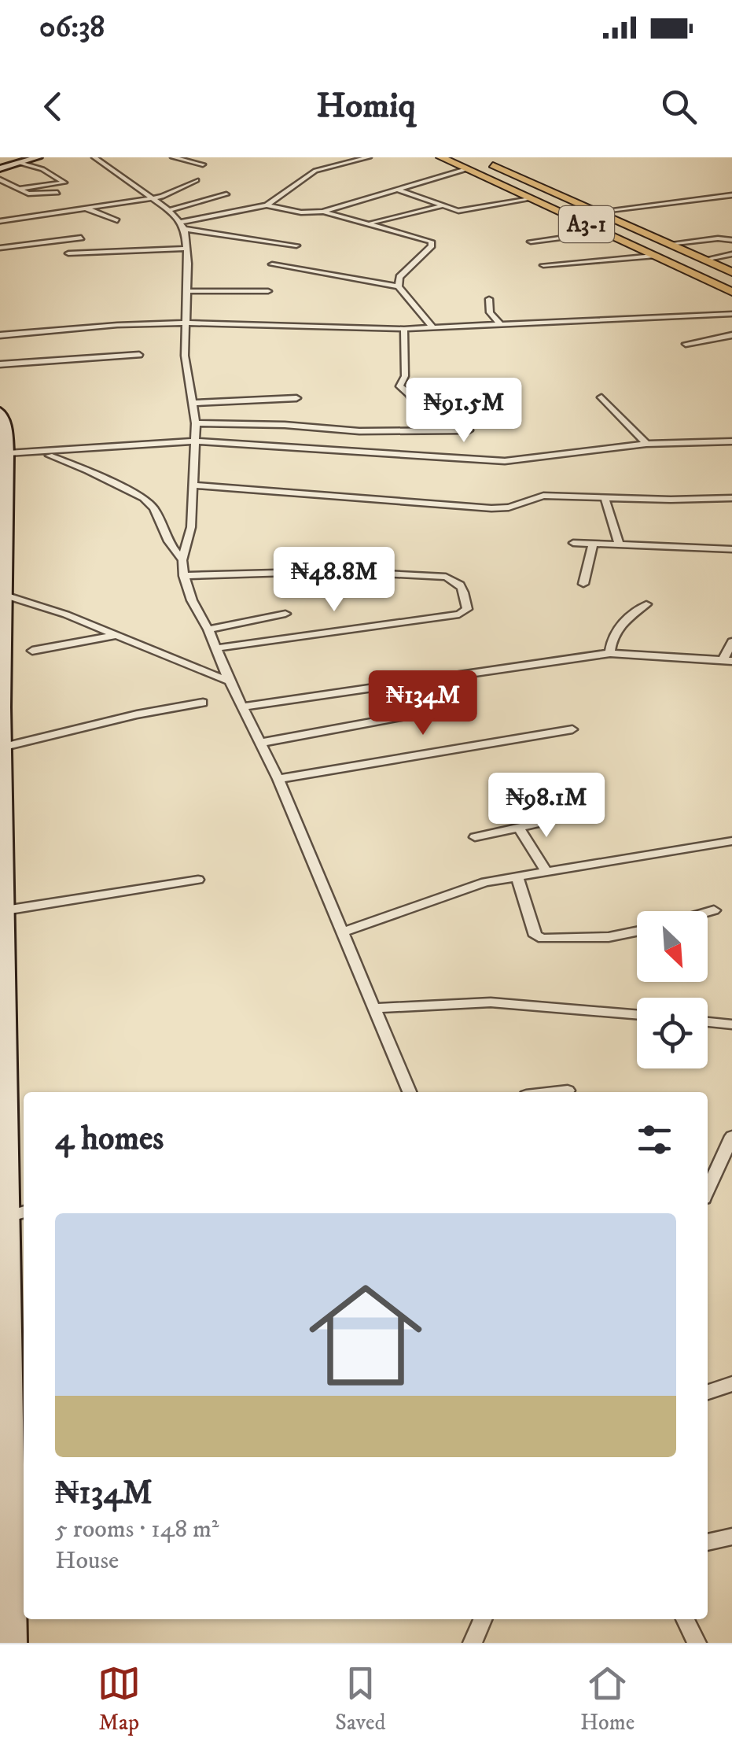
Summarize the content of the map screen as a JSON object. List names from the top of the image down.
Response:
{
  "streets": {
    "highway": ["A3-1"]
  },
  "north": "bottom right",
  "page": {
    "status": "06:38",
    "header": "Homiq",
    "price": [
      "₦91.5M",
      "₦48.8M",
      "₦134M",
      "₦98.1M"
    ],
    "heading": "4 homes",
    "list": [
      {
        "name": "₦134M",
        "note": "5 rooms · 148 m² · House"
      }
    ],
    "tabs": ["Map", "Saved", "Home"]
  }
}
